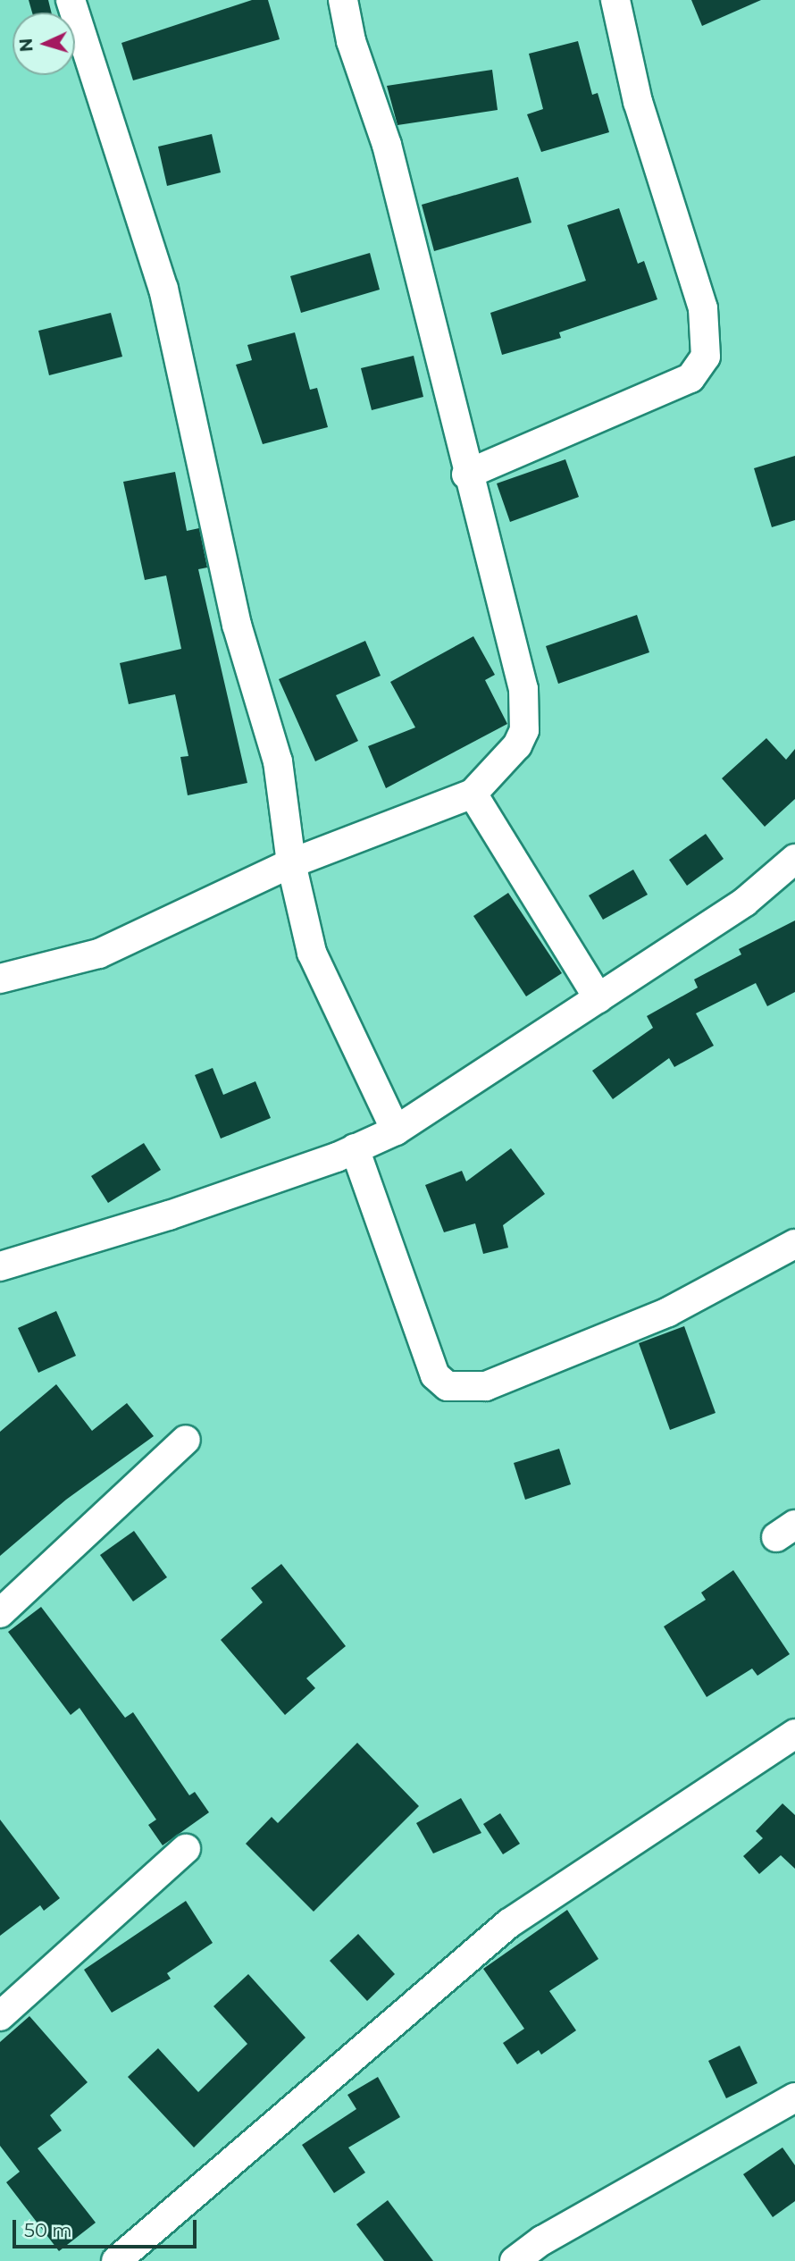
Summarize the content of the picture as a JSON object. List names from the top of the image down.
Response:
{
  "scale_bar": "50 m",
  "north": "left"
}
